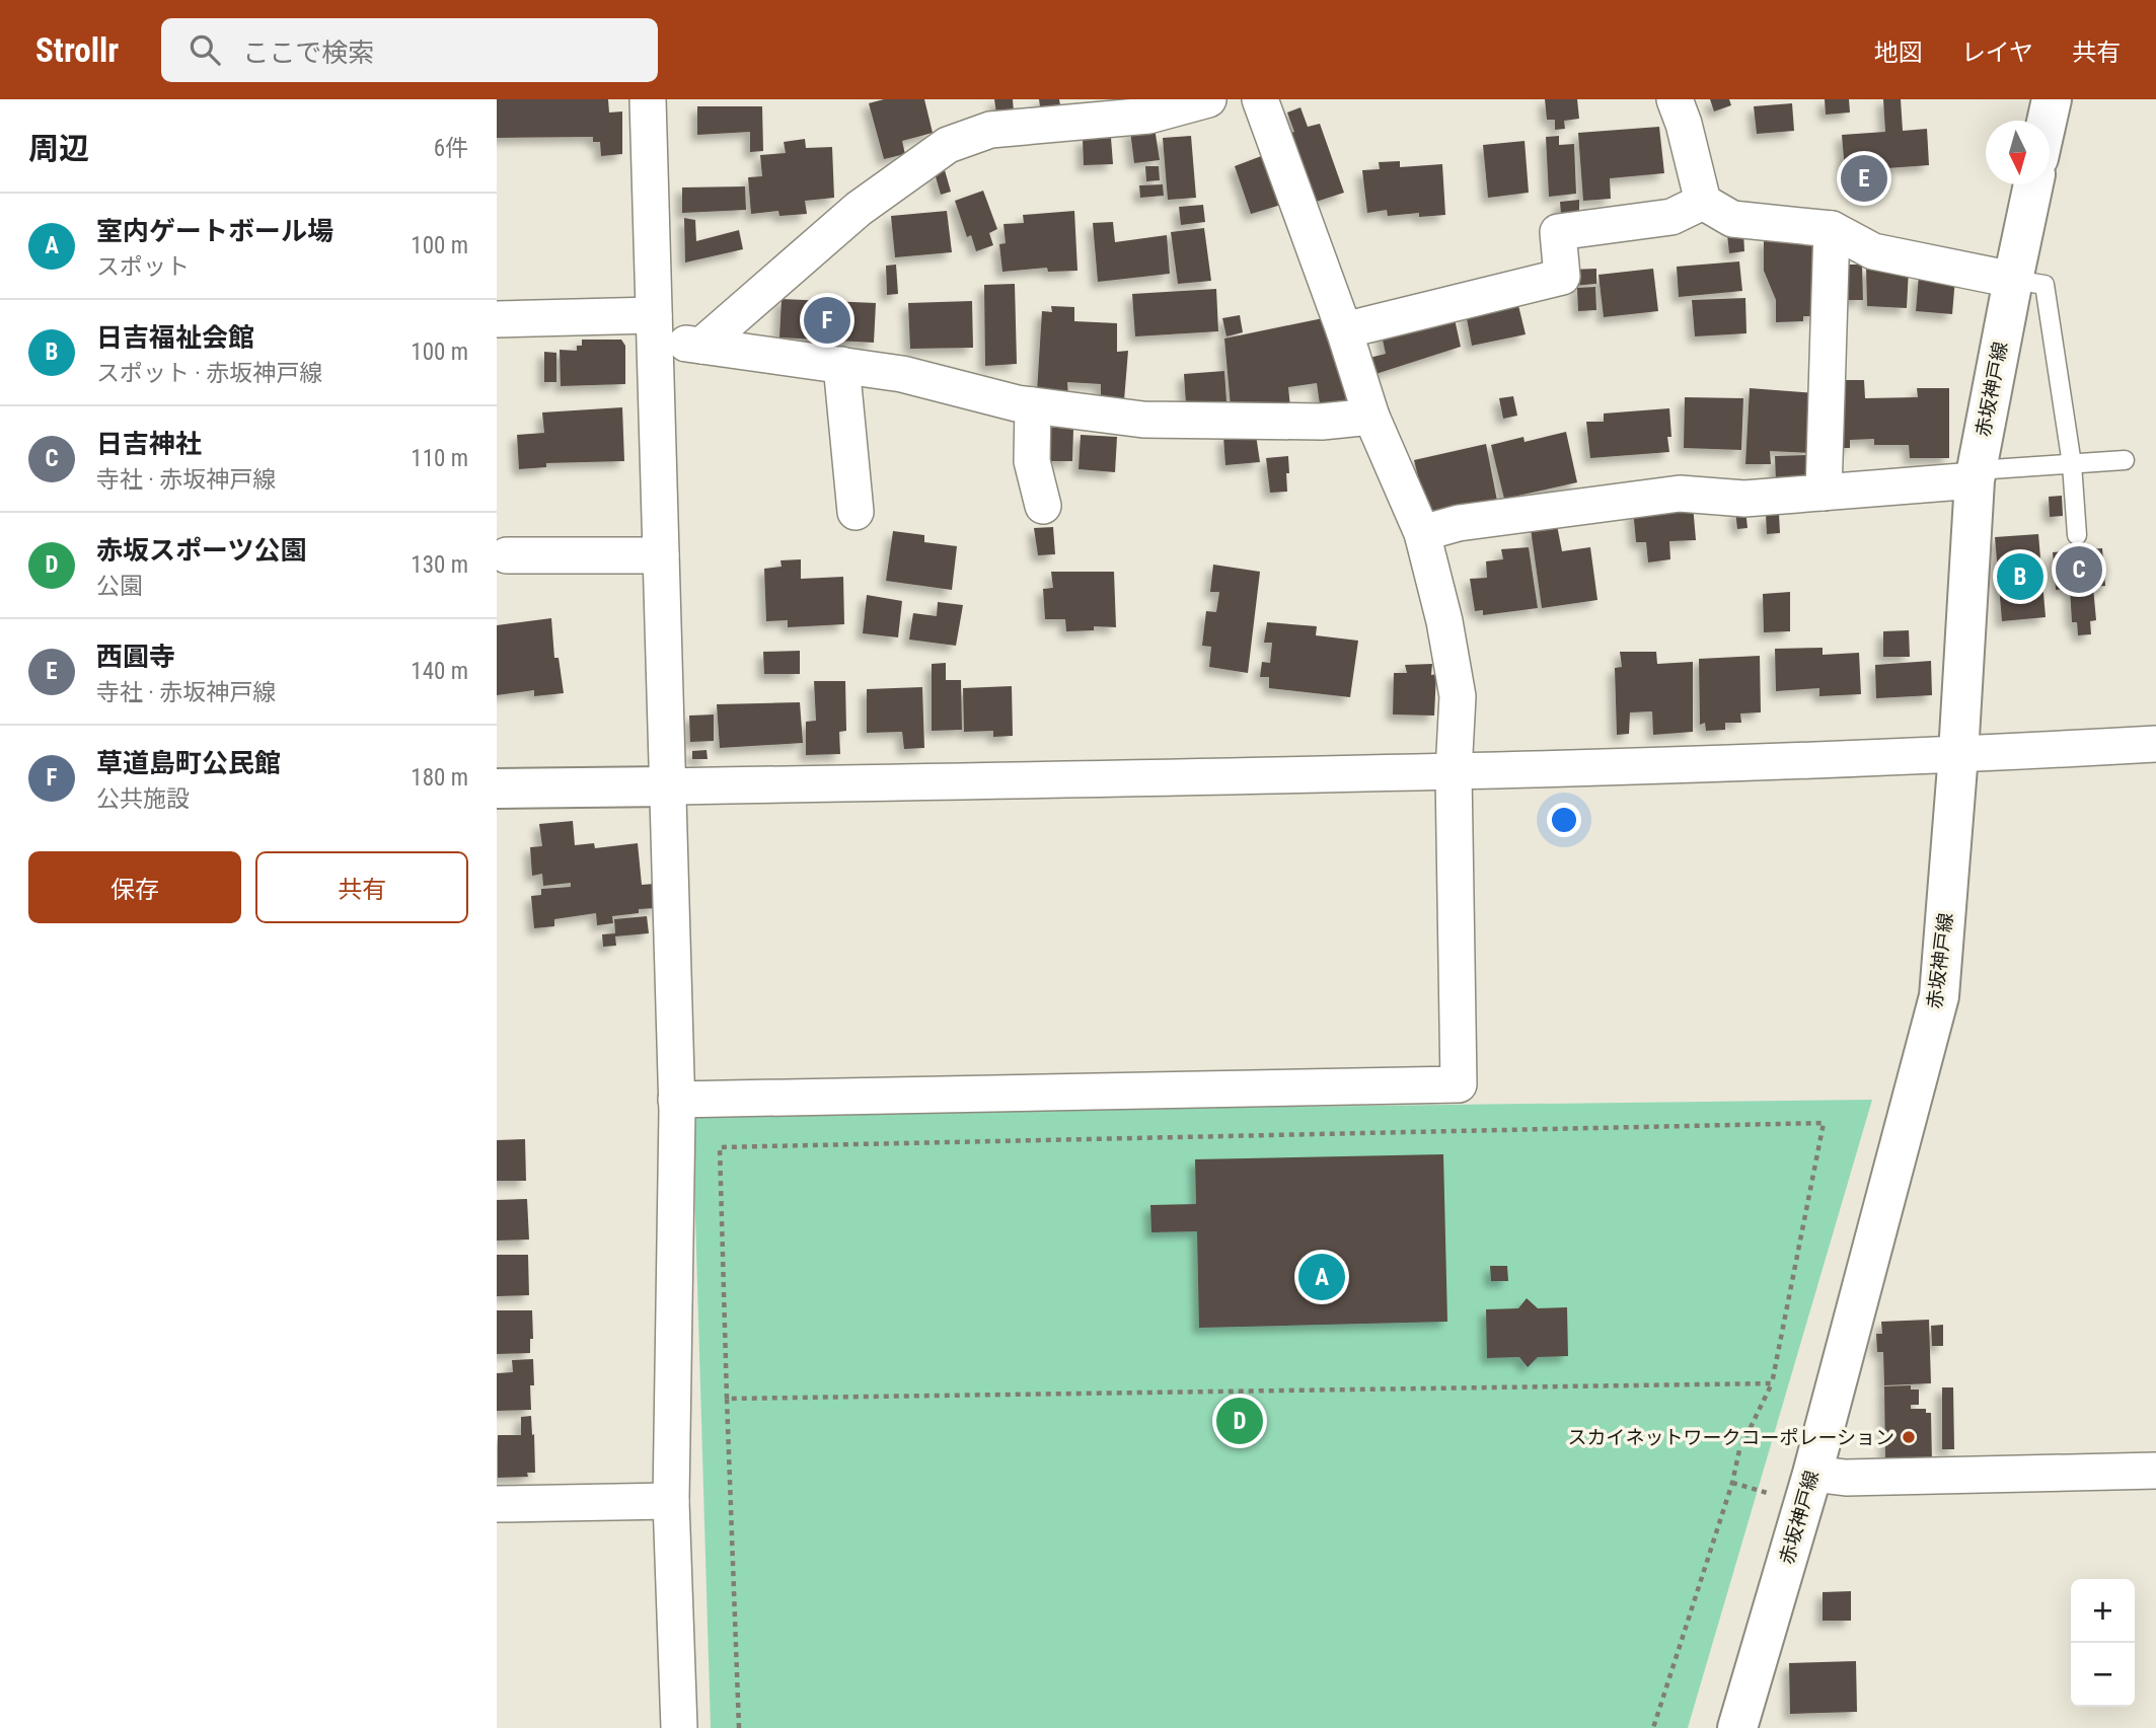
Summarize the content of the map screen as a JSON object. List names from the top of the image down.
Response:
{
  "streets": {
    "main road": ["赤坂神戸線"]
  },
  "places": ["スカイネットワークコーポレーション"],
  "north": "bottom",
  "page": {
    "header": "Strollr",
    "search": "ここで検索",
    "nav": ["地図", "レイヤ", "共有"],
    "heading": ["周辺", "6件"],
    "pins": [
      "E",
      "F",
      "C",
      "B",
      "A",
      "D"
    ],
    "list": [
      {
        "mark": "A",
        "name": "室内ゲートボール場",
        "note": "スポット",
        "value": "100 m"
      },
      {
        "mark": "B",
        "name": "日吉福祉会館",
        "note": "スポット · 赤坂神戸線",
        "value": "100 m"
      },
      {
        "mark": "C",
        "name": "日吉神社",
        "note": "寺社 · 赤坂神戸線",
        "value": "110 m"
      },
      {
        "mark": "D",
        "name": "赤坂スポーツ公園",
        "note": "公園",
        "value": "130 m"
      },
      {
        "mark": "E",
        "name": "西圓寺",
        "note": "寺社 · 赤坂神戸線",
        "value": "140 m"
      },
      {
        "mark": "F",
        "name": "草道島町公民館",
        "note": "公共施設",
        "value": "180 m"
      }
    ],
    "buttons": ["保存", "共有"],
    "map_buttons": ["+", "−"]
  }
}
